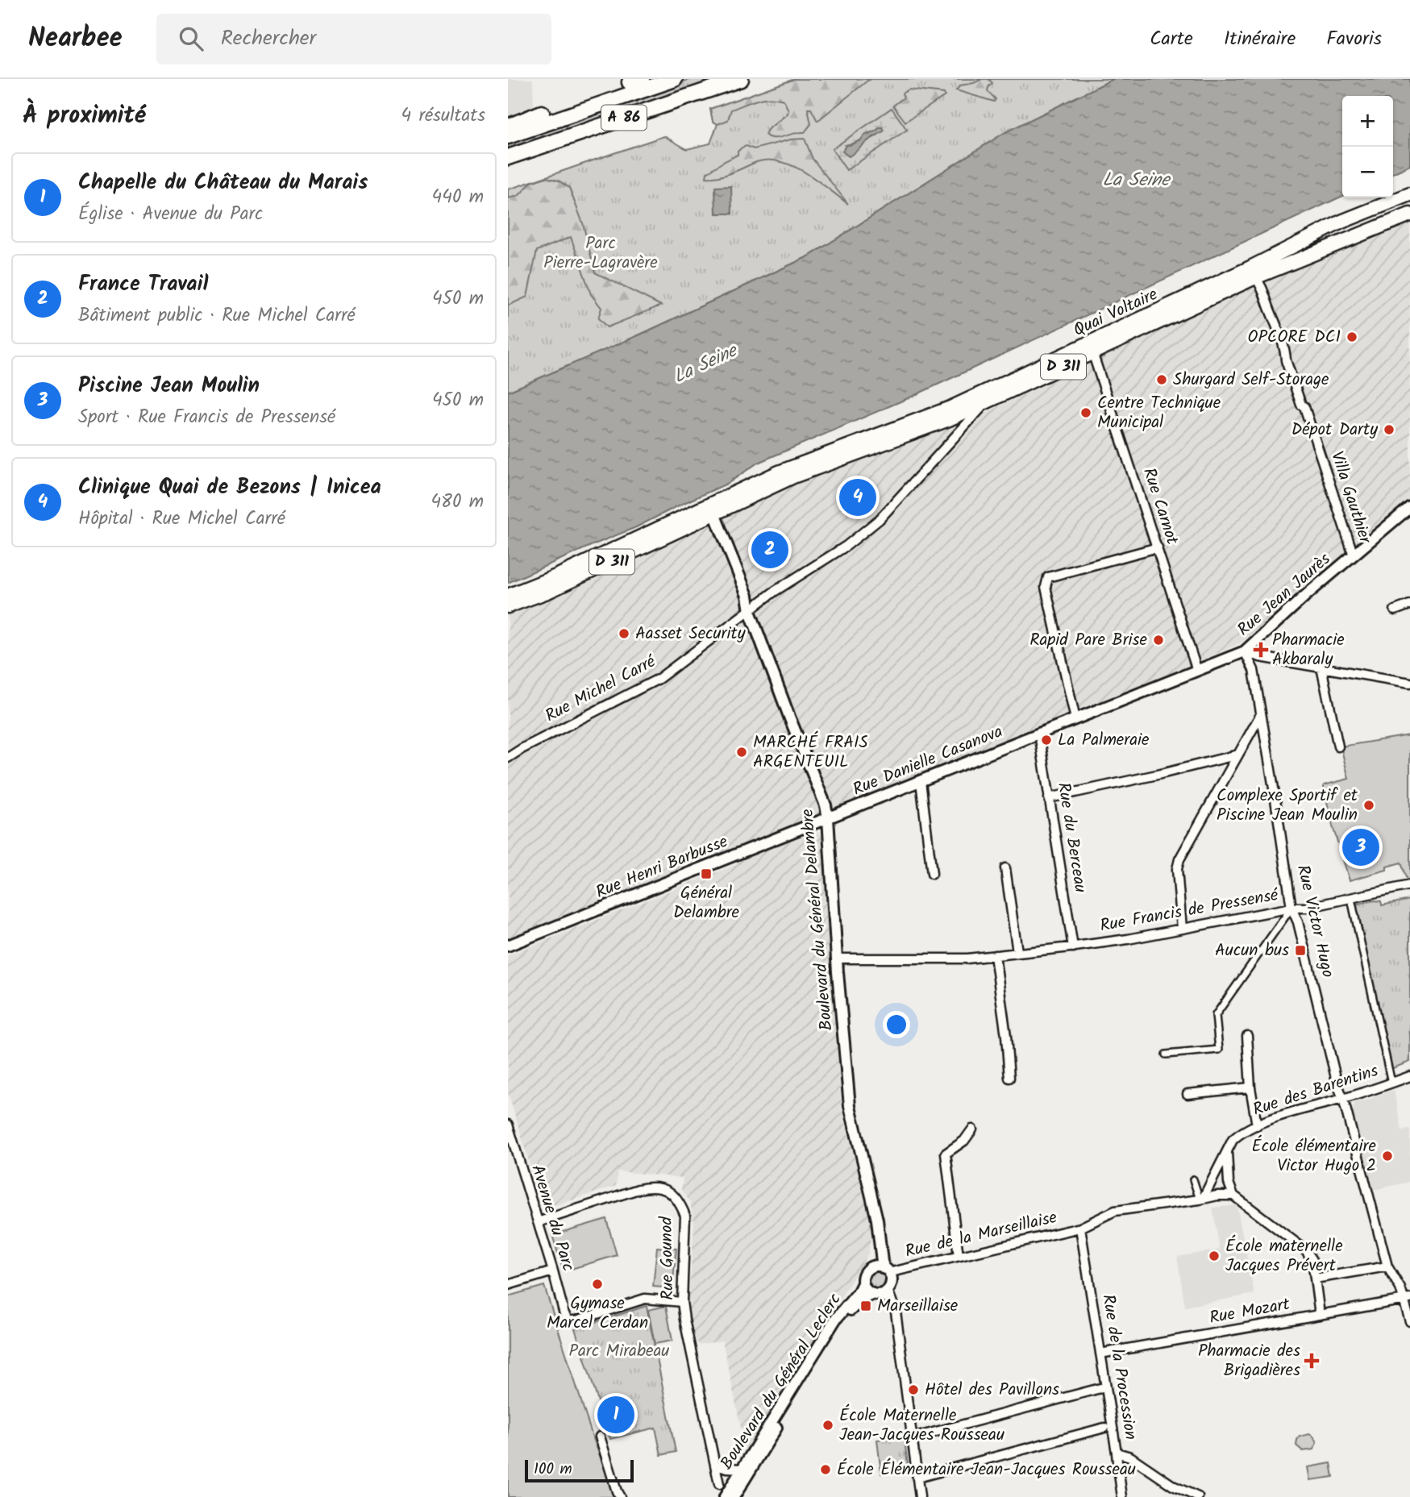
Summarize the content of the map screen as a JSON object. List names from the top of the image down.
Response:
{
  "streets": {
    "highway": ["A 86"],
    "main road": ["Quai Voltaire", "D 311"],
    "street": [
      "Villa Gauthier",
      "Rue Carnot",
      "Rue Jean Jaurès",
      "Rue Michel Carré",
      "Rue Danielle Casanova",
      "Rue du Berceau",
      "Rue Henri Barbusse",
      "Rue Francis de Pressensé",
      "Boulevard du Général Delambre",
      "Rue Victor Hugo",
      "Rue des Barentins",
      "Avenue du Parc",
      "Rue de la Marseillaise",
      "Rue Gounod",
      "Rue Mozart",
      "Rue de la Procession",
      "Boulevard du Général Leclerc"
    ]
  },
  "crossings": [
    ["Quai Voltaire", "D 311"],
    ["Quai Voltaire", "Villa Gauthier"],
    ["Quai Voltaire", "Rue Carnot"],
    ["Quai Voltaire", "Rue Michel Carré"],
    ["Quai Voltaire", "Boulevard du Général Delambre"],
    ["D 311", "Boulevard du Général Delambre"],
    ["Villa Gauthier", "Rue Jean Jaurès"],
    ["Rue Carnot", "Rue Jean Jaurès"],
    ["Rue Jean Jaurès", "Rue Danielle Casanova"],
    ["Rue Jean Jaurès", "Rue du Berceau"],
    ["Rue Jean Jaurès", "Rue Victor Hugo"],
    ["Rue Michel Carré", "Boulevard du Général Delambre"],
    ["Rue Danielle Casanova", "Rue du Berceau"],
    ["Rue Danielle Casanova", "Rue Henri Barbusse"],
    ["Rue Danielle Casanova", "Boulevard du Général Delambre"],
    ["Rue du Berceau", "Rue Francis de Pressensé"],
    ["Rue Henri Barbusse", "Boulevard du Général Delambre"],
    ["Rue Francis de Pressensé", "Boulevard du Général Delambre"],
    ["Rue Francis de Pressensé", "Rue Victor Hugo"],
    ["Boulevard du Général Delambre", "Rue de la Marseillaise"],
    ["Boulevard du Général Delambre", "Boulevard du Général Leclerc"],
    ["Rue Victor Hugo", "Rue des Barentins"],
    ["Rue Victor Hugo", "Rue Mozart"],
    ["Rue des Barentins", "Rue de la Marseillaise"],
    ["Avenue du Parc", "Rue Gounod"],
    ["Rue de la Marseillaise", "Rue de la Procession"],
    ["Rue de la Marseillaise", "Boulevard du Général Leclerc"],
    ["Rue Mozart", "Rue de la Procession"]
  ],
  "water": ["La Seine"],
  "parks": ["Parc Pierre-Lagravère", "Parc Mirabeau"],
  "places": {
    "other": [
      "OPCORE DC1",
      "Shurgard Self-Storage",
      "Centre Technique Municipal",
      "Dépot Darty",
      "Aasset Security",
      "Rapid Pare Brise",
      "La Palmeraie",
      "MARCHÉ FRAIS ARGENTEUIL",
      "Complexe Sportif et Piscine Jean Moulin",
      "École élémentaire Victor Hugo 2",
      "École maternelle Jacques Prévert",
      "Gymase Marcel Cerdan",
      "Hôtel des Pavillons",
      "École Maternelle Jean-Jacques Rousseau",
      "École Élémentaire Jean-Jacques Rousseau"
    ],
    "health": ["Pharmacie Akbaraly", "Pharmacie des Brigadières"],
    "transit": ["Général Delambre", "Aucun bus", "Marseillaise"]
  },
  "scale_bar": "100 m",
  "page": {
    "header": "Nearbee",
    "search": "Rechercher",
    "nav": ["Carte", "Itinéraire", "Favoris"],
    "heading": ["À proximité", "4 résultats"],
    "map_buttons": ["+", "−"],
    "list": [
      {
        "mark": "1",
        "name": "Chapelle du Château du Marais",
        "note": "Église · Avenue du Parc",
        "value": "440 m"
      },
      {
        "mark": "2",
        "name": "France Travail",
        "note": "Bâtiment public · Rue Michel Carré",
        "value": "450 m"
      },
      {
        "mark": "3",
        "name": "Piscine Jean Moulin",
        "note": "Sport · Rue Francis de Pressensé",
        "value": "450 m"
      },
      {
        "mark": "4",
        "name": "Clinique Quai de Bezons | Inicea",
        "note": "Hôpital · Rue Michel Carré",
        "value": "480 m"
      }
    ],
    "pins": [
      "4",
      "2",
      "3",
      "1"
    ],
    "scale": "100 m"
  }
}
